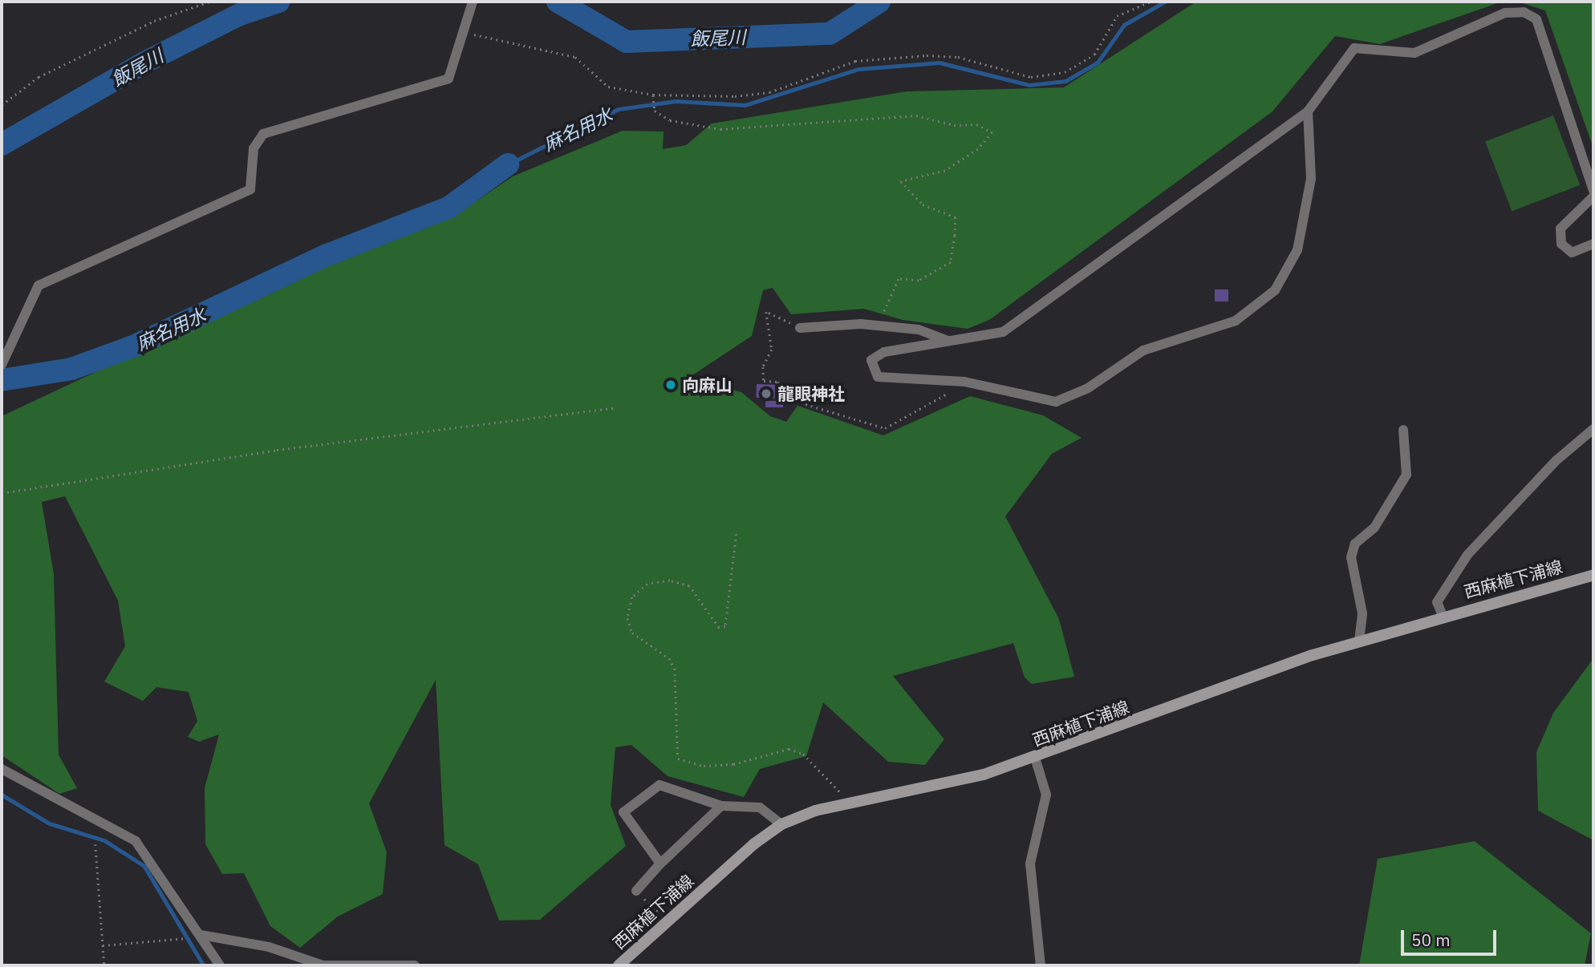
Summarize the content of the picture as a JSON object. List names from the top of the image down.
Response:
{
  "streets": {
    "main road": ["西麻植下浦線"]
  },
  "water": ["飯尾川", "麻名用水"],
  "places": ["向麻山", "龍眼神社"],
  "scale_bar": "50 m"
}
